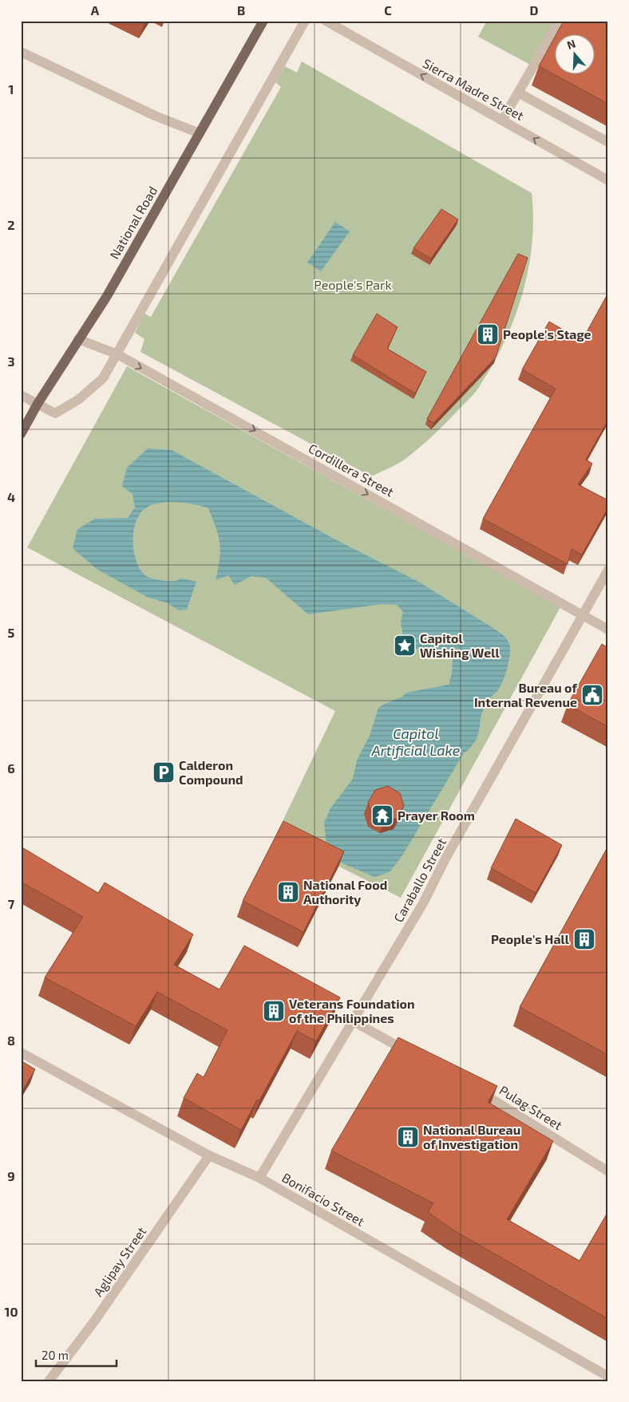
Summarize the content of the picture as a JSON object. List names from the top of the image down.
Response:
{
  "streets": {
    "main road": ["National Road"],
    "street": [
      "Sierra Madre Street",
      "Cordillera Street",
      "Caraballo Street",
      "Pulag Street",
      "Bonifacio Street",
      "Aglipay Street"
    ]
  },
  "crossings": [
    ["National Road", "Cordillera Street"],
    ["Cordillera Street", "Caraballo Street"],
    ["Caraballo Street", "Bonifacio Street"],
    ["Bonifacio Street", "Aglipay Street"]
  ],
  "one_way": ["Cordillera Street"],
  "water": ["Capitol Artificial Lake"],
  "parks": ["People's Park"],
  "places": {
    "building": [
      "People's Stage",
      "National Food Authority",
      "People's Hall",
      "Veterans Foundation of the Philippines",
      "National Bureau of Investigation"
    ],
    "place": ["Capitol Wishing Well"],
    "public building": ["Bureau of Internal Revenue"],
    "parking": ["Calderon Compound"],
    "temple": ["Prayer Room"]
  },
  "scale_bar": "20 m",
  "north": "top",
  "grid": {
    "columns": [
      "A",
      "B",
      "C",
      "D"
    ],
    "rows": [
      "1",
      "2",
      "3",
      "4",
      "5",
      "6",
      "7",
      "8",
      "9",
      "10"
    ]
  }
}
